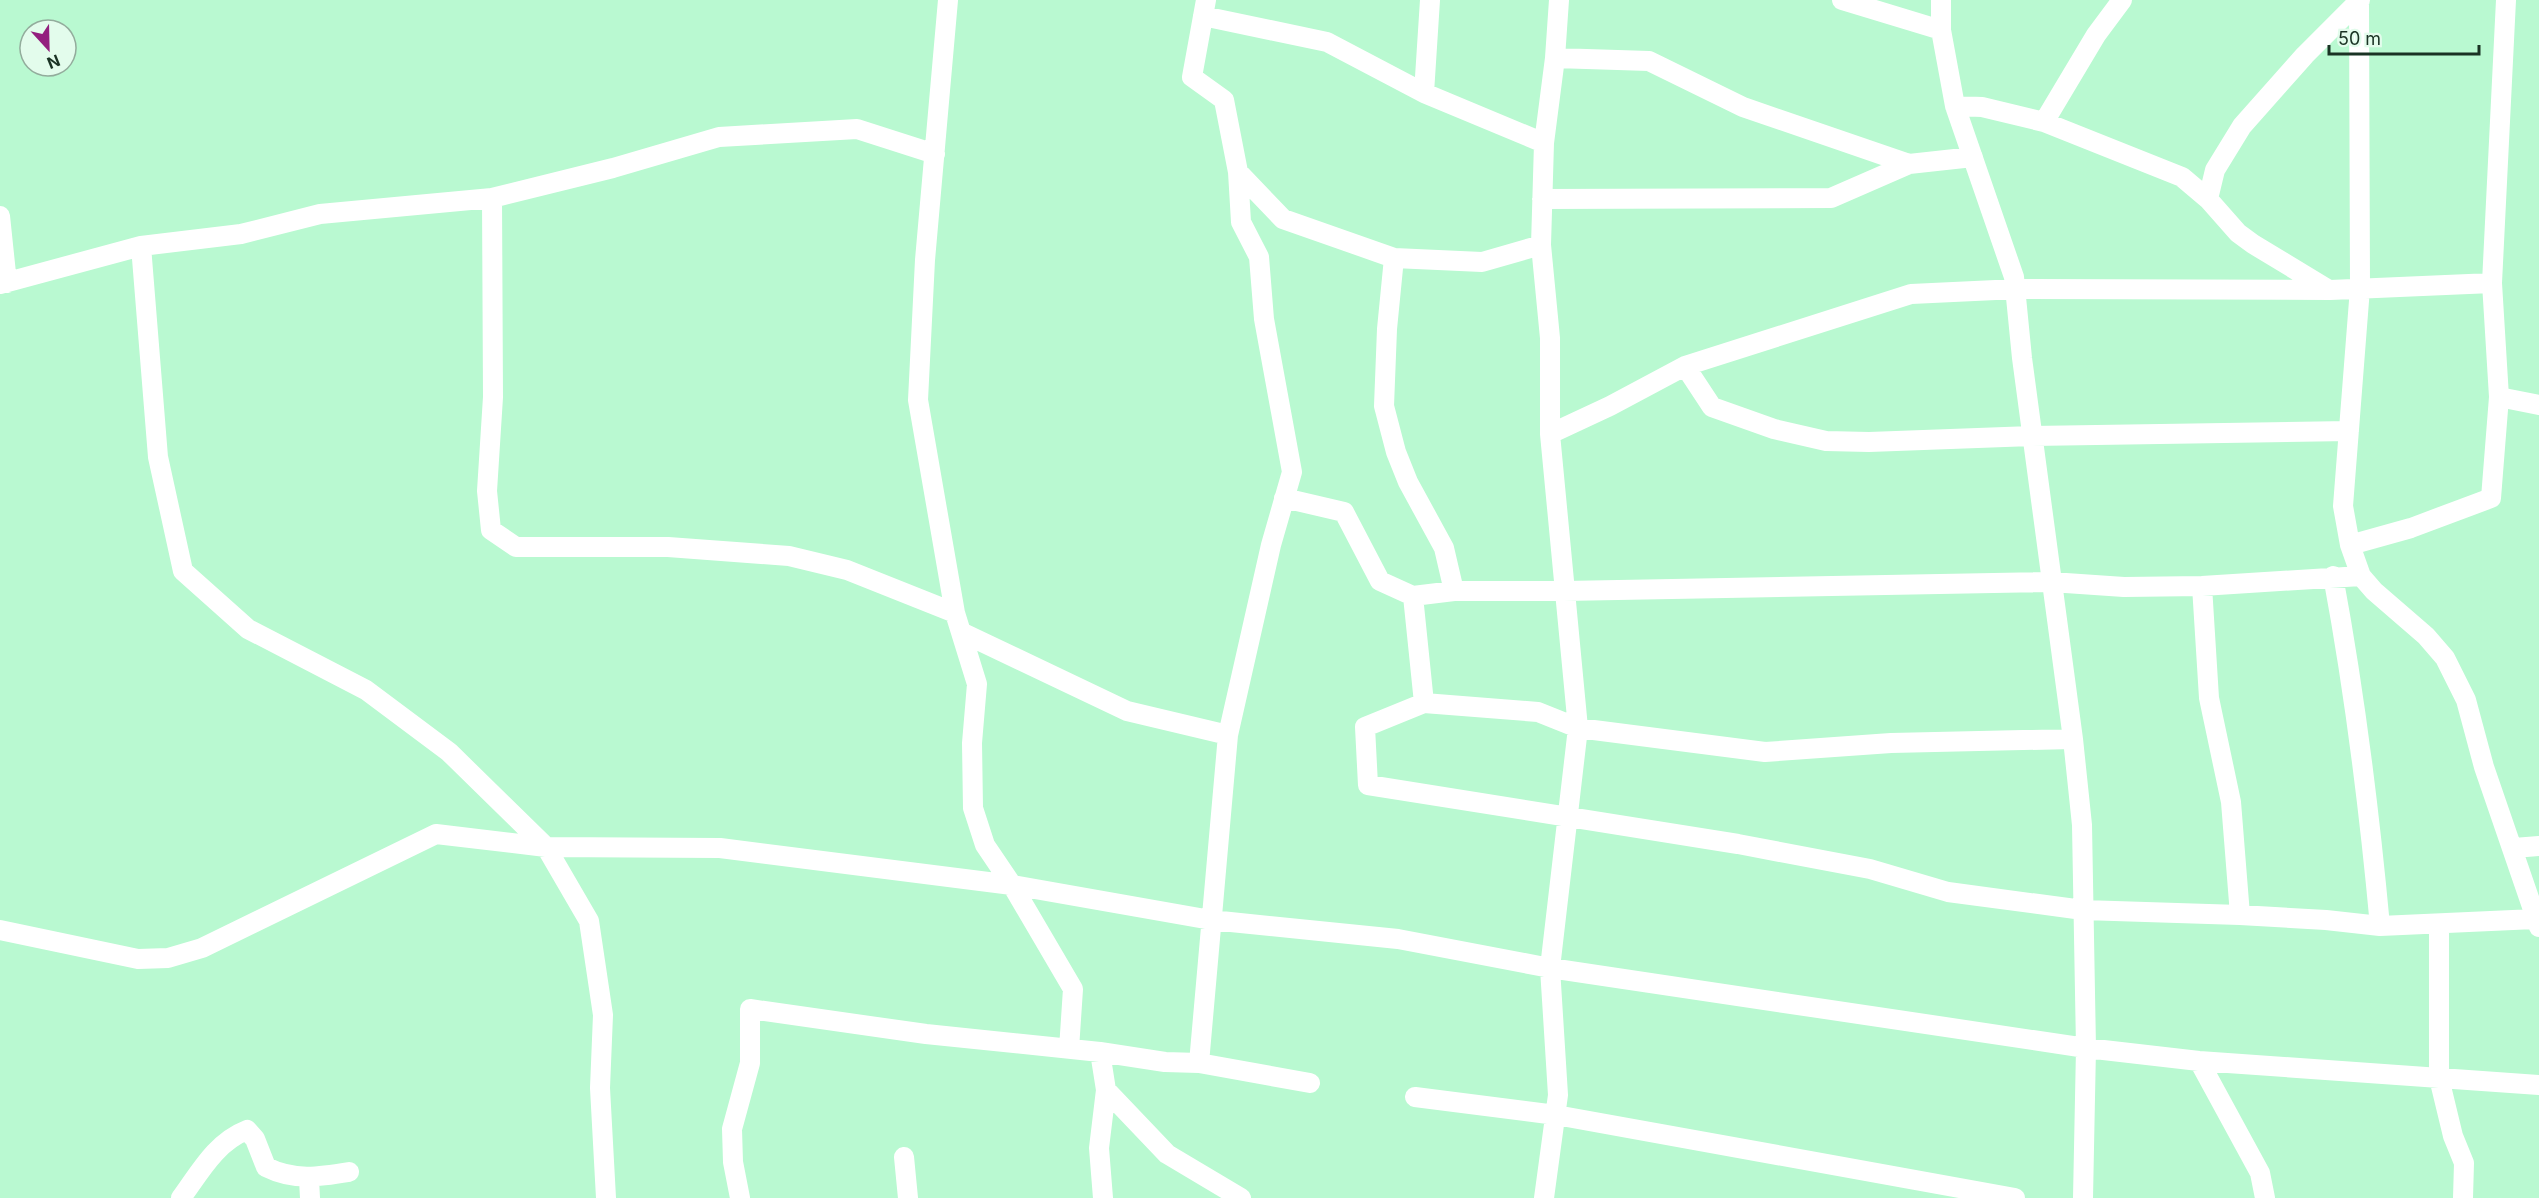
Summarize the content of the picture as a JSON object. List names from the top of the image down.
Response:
{
  "scale_bar": "50 m",
  "north": "bottom"
}
